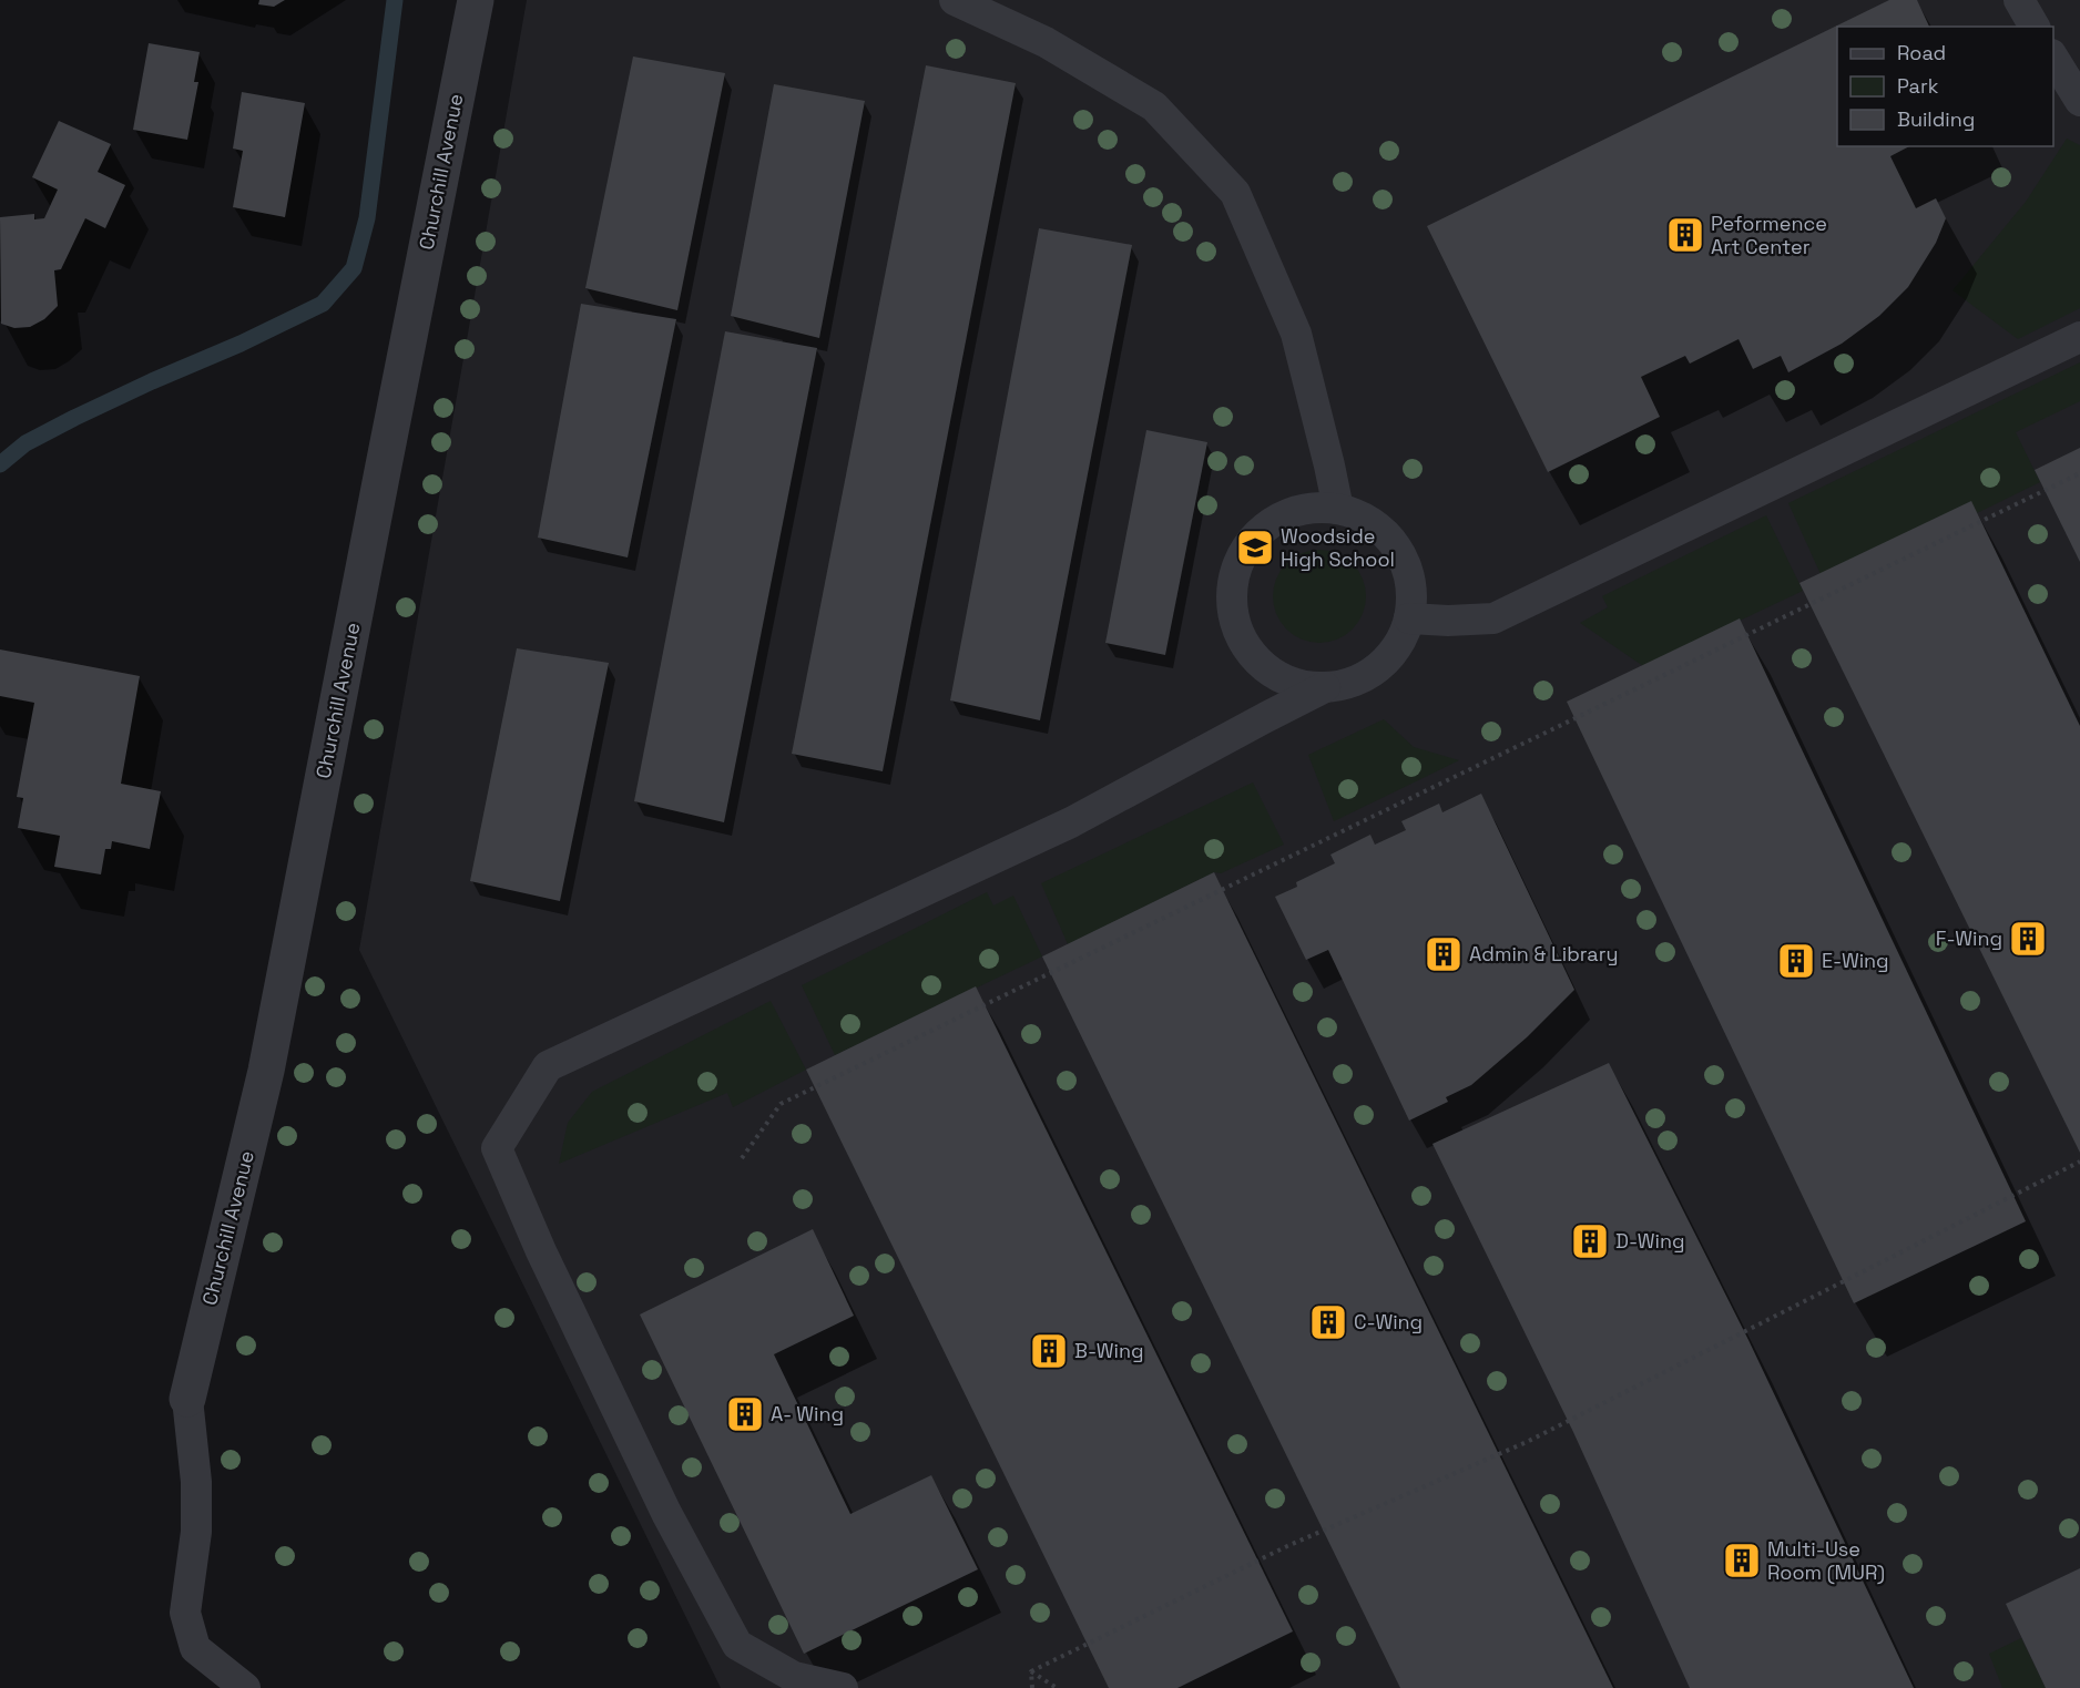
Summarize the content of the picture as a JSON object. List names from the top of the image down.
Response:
{
  "streets": {
    "street": ["Churchill Avenue"]
  },
  "places": {
    "building": [
      "Peformence Art Center",
      "F-Wing",
      "Admin & Library",
      "E-Wing",
      "D-Wing",
      "C-Wing",
      "B-Wing",
      "A- Wing",
      "Multi-Use Room (MUR)"
    ],
    "school or university": ["Woodside High School"]
  },
  "legend": ["Road", "Park", "Building"]
}
